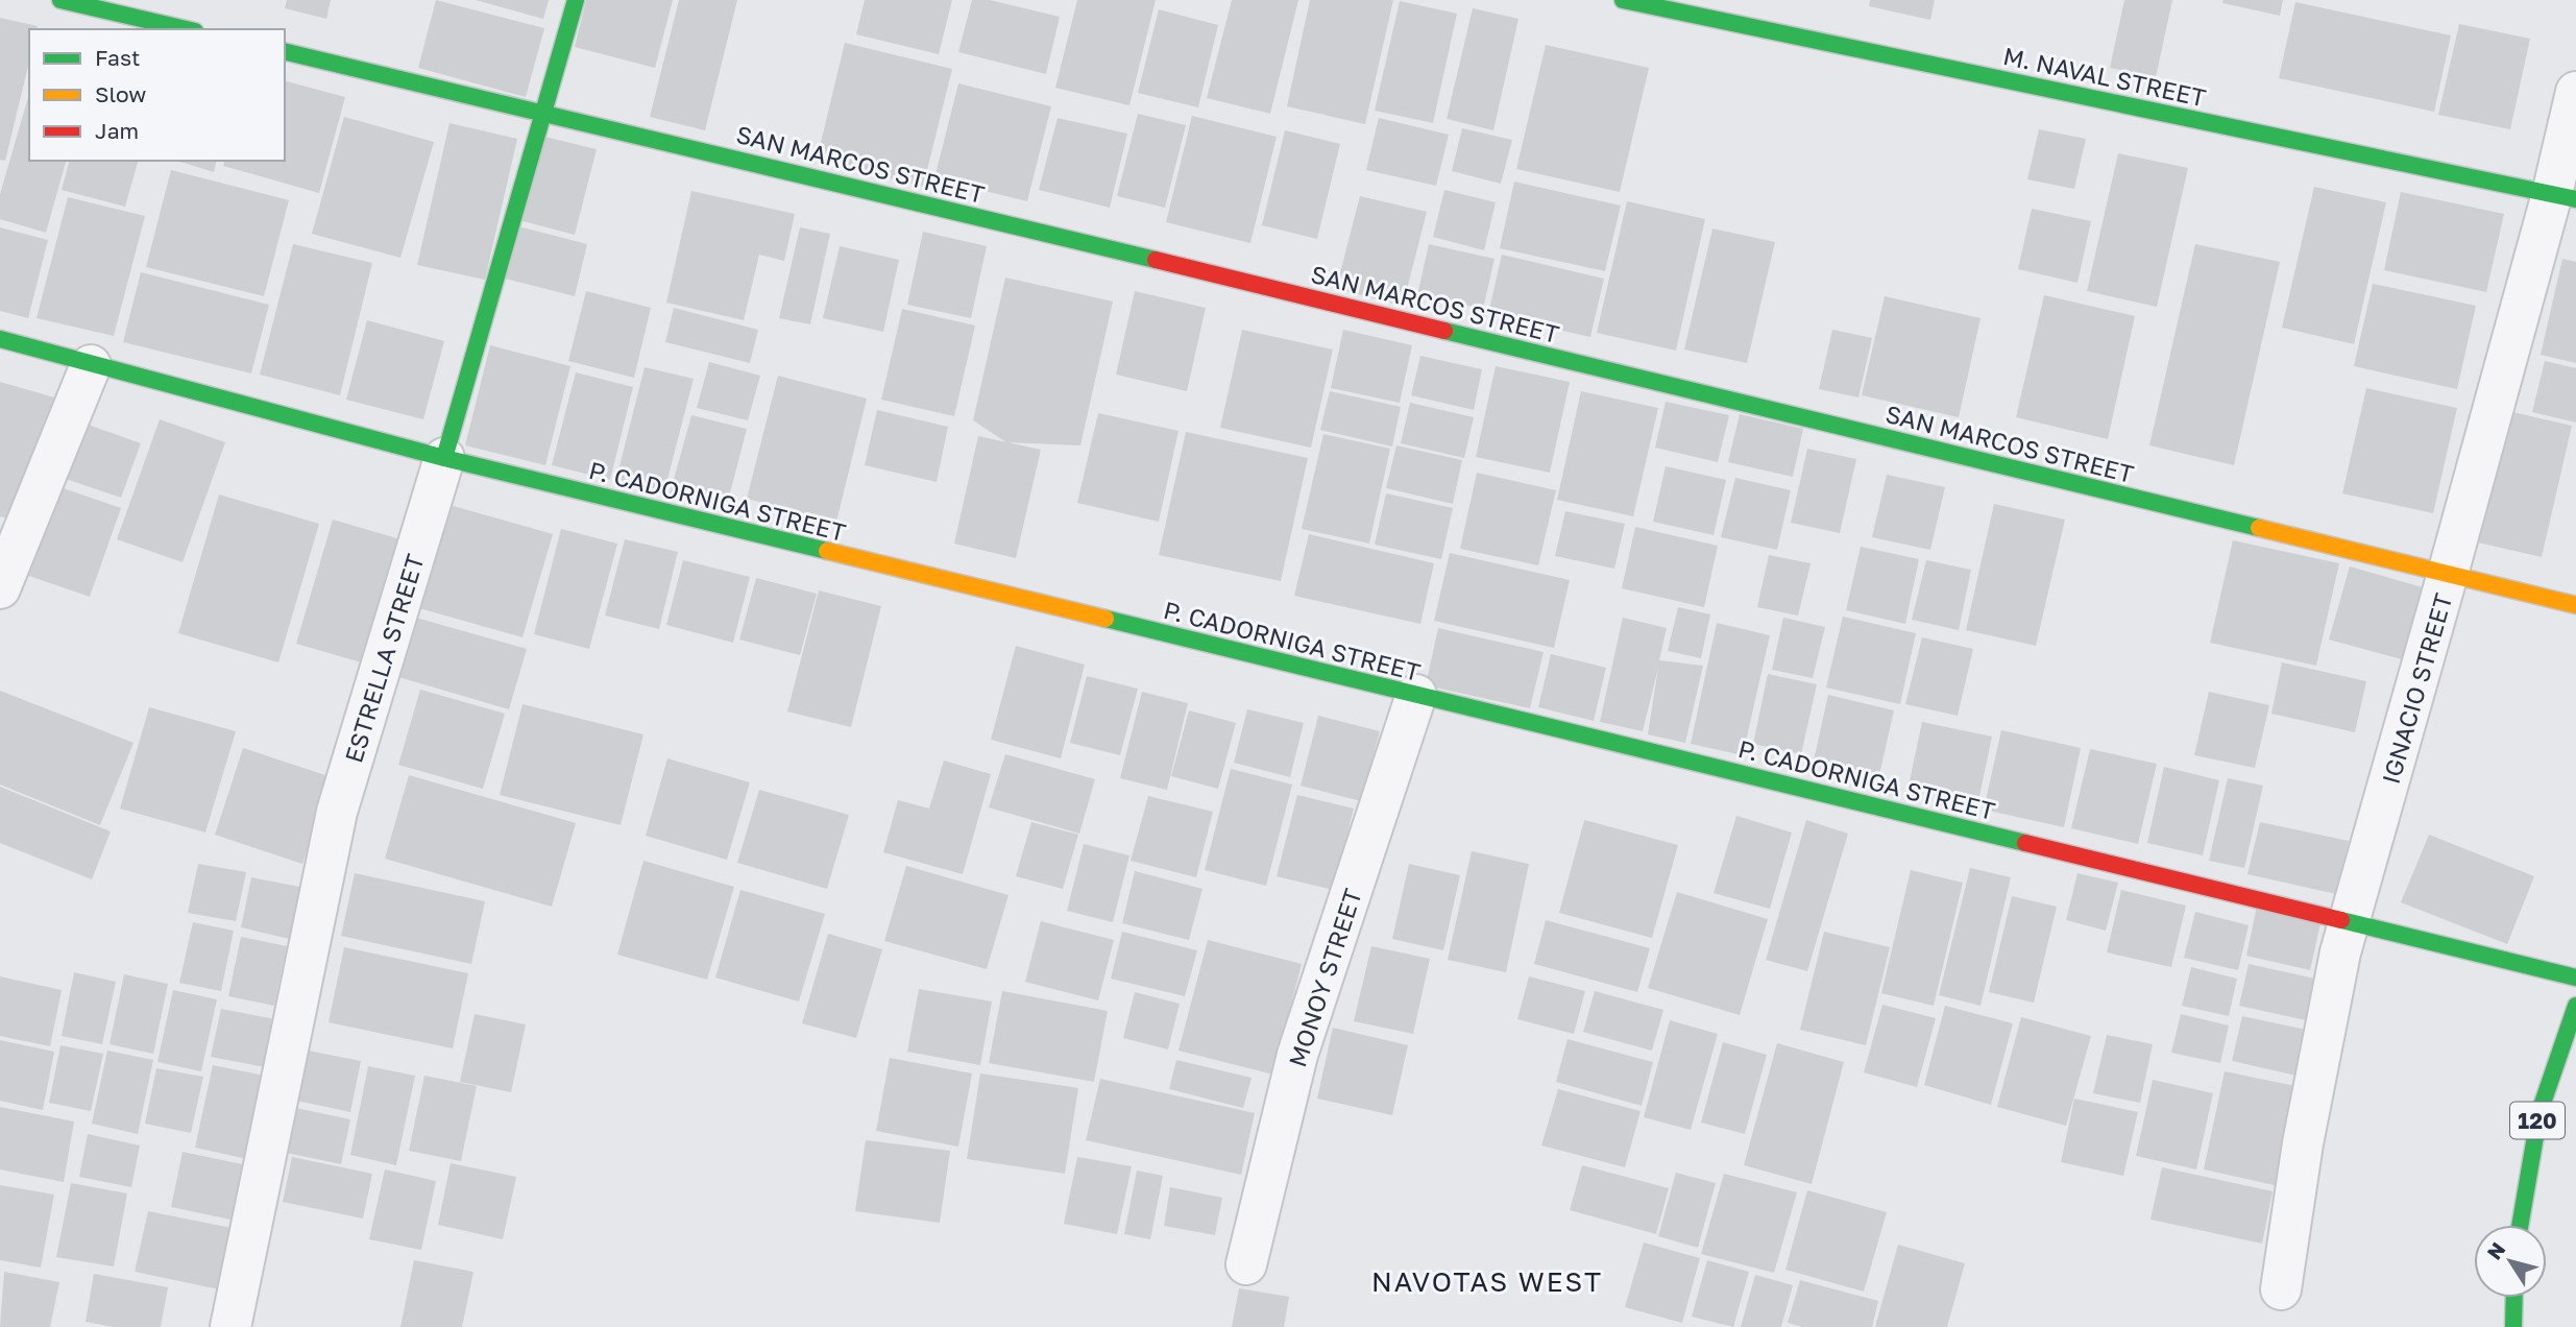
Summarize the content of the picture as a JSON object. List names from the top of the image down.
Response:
{
  "streets": {
    "main road": [
      "M. NAVAL STREET",
      "SAN MARCOS STREET",
      "P. CADORNIGA STREET",
      "ESTRELLA STREET",
      "120"
    ],
    "street": ["IGNACIO STREET", "MONOY STREET"]
  },
  "crossings": [
    ["M. NAVAL STREET", "IGNACIO STREET"],
    ["SAN MARCOS STREET", "ESTRELLA STREET"],
    ["SAN MARCOS STREET", "IGNACIO STREET"],
    ["P. CADORNIGA STREET", "ESTRELLA STREET"],
    ["P. CADORNIGA STREET", "IGNACIO STREET"],
    ["P. CADORNIGA STREET", "MONOY STREET"]
  ],
  "districts": ["NAVOTAS WEST"],
  "legend": ["Fast", "Slow", "Jam"],
  "north": "top left"
}
